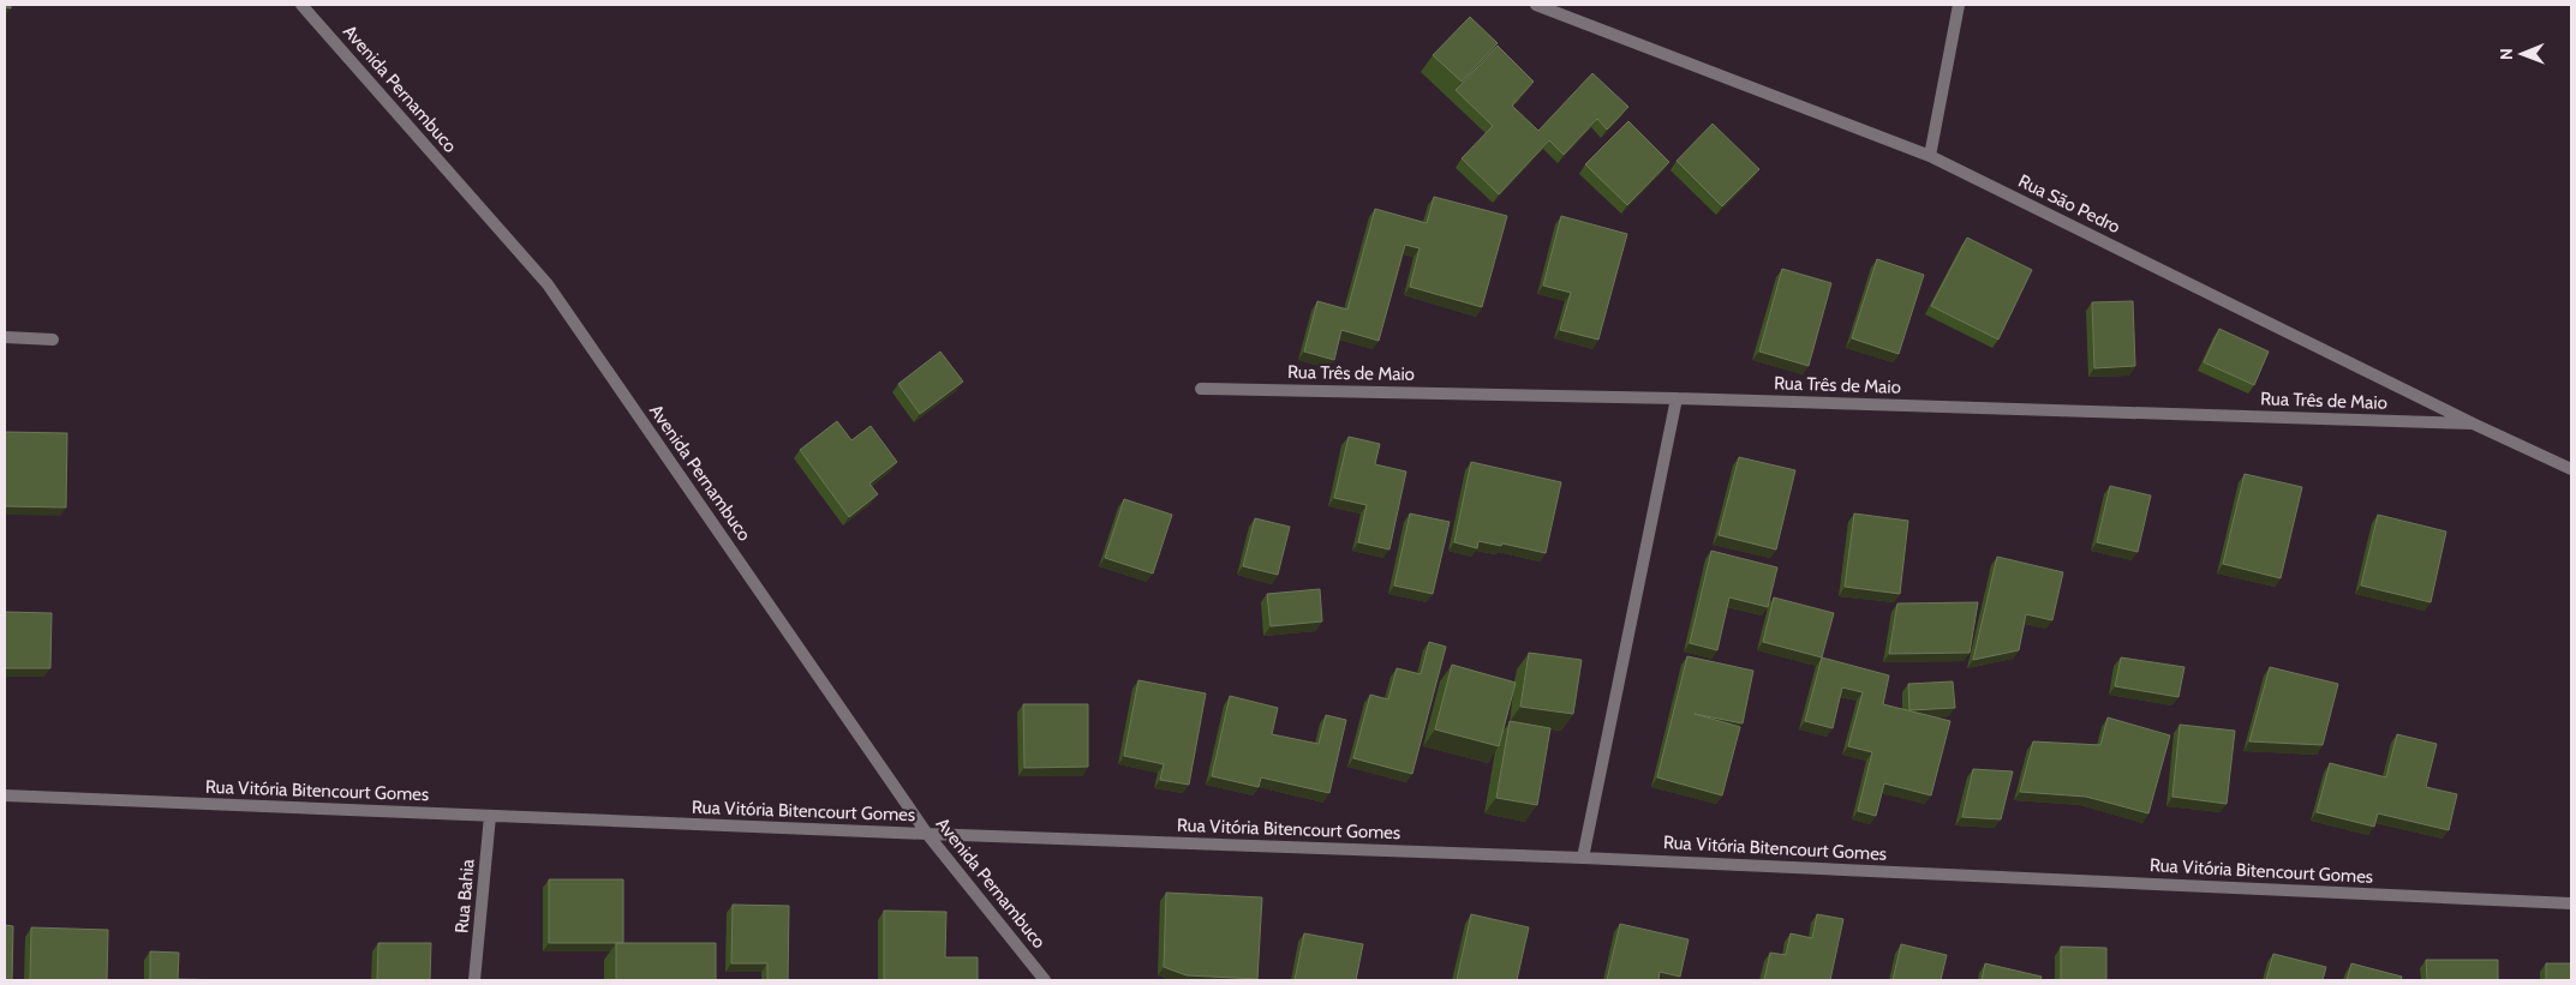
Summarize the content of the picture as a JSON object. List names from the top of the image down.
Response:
{
  "streets": {
    "street": [
      "Avenida Pernambuco",
      "Rua São Pedro",
      "Rua Três de Maio",
      "Rua Vitória Bitencourt Gomes",
      "Rua Bahia"
    ]
  },
  "crossings": [
    ["Avenida Pernambuco", "Rua Vitória Bitencourt Gomes"],
    ["Rua São Pedro", "Rua Três de Maio"],
    ["Rua Vitória Bitencourt Gomes", "Rua Bahia"]
  ],
  "north": "left"
}
